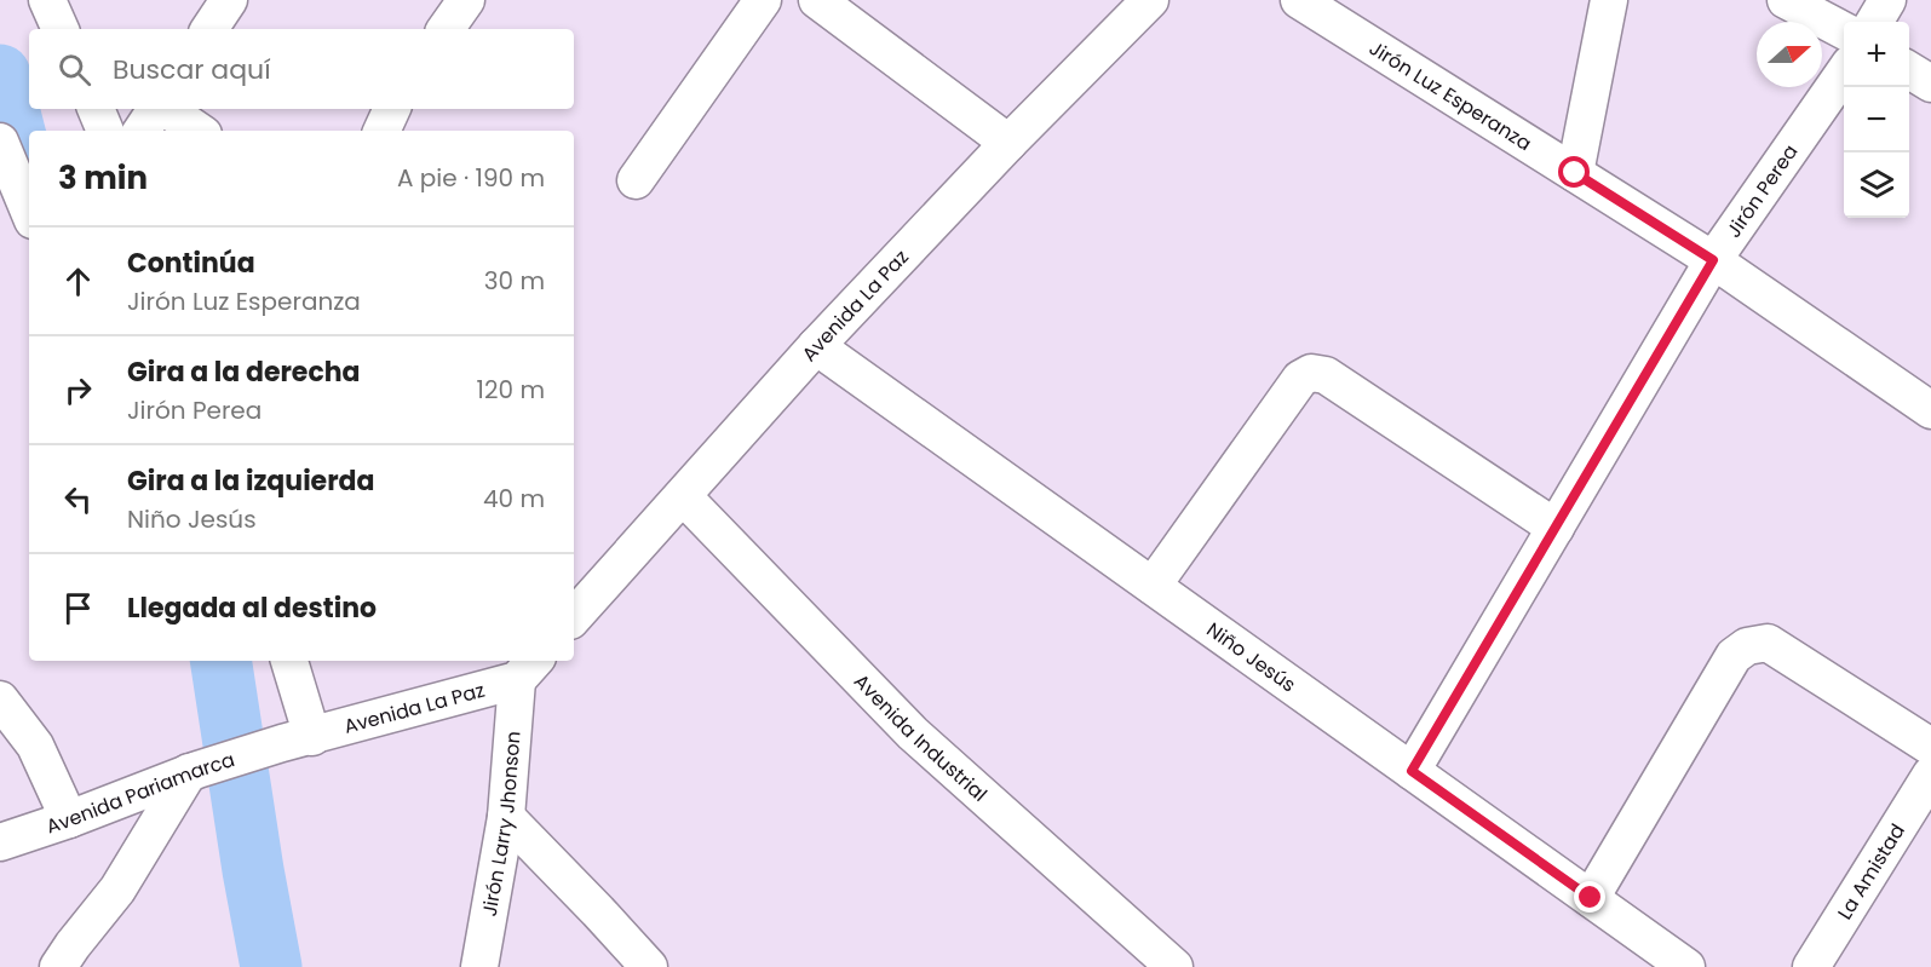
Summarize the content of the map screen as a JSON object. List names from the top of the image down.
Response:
{
  "streets": {
    "street": [
      "Jirón Luz Esperanza",
      "Jirón Perea",
      "Avenida La Paz",
      "Niño Jesús",
      "Avenida Industrial",
      "Avenida Pariamarca",
      "Jirón Larry Jhonson",
      "La Amistad"
    ]
  },
  "crossings": [
    ["Jirón Luz Esperanza", "Jirón Perea"],
    ["Jirón Perea", "Niño Jesús"],
    ["Avenida La Paz", "Niño Jesús"],
    ["Avenida La Paz", "Avenida Industrial"],
    ["Avenida La Paz", "Avenida Pariamarca"],
    ["Avenida La Paz", "Jirón Larry Jhonson"]
  ],
  "north": "right",
  "page": {
    "map_buttons": ["+", "−"],
    "search": "Buscar aquí",
    "heading": ["3 min", "A pie · 190 m"],
    "list": [
      ["Continúa", "Jirón Luz Esperanza", "30 m"],
      ["Gira a la derecha", "Jirón Perea", "120 m"],
      ["Gira a la izquierda", "Niño Jesús", "40 m"],
      "Llegada al destino"
    ]
  }
}
